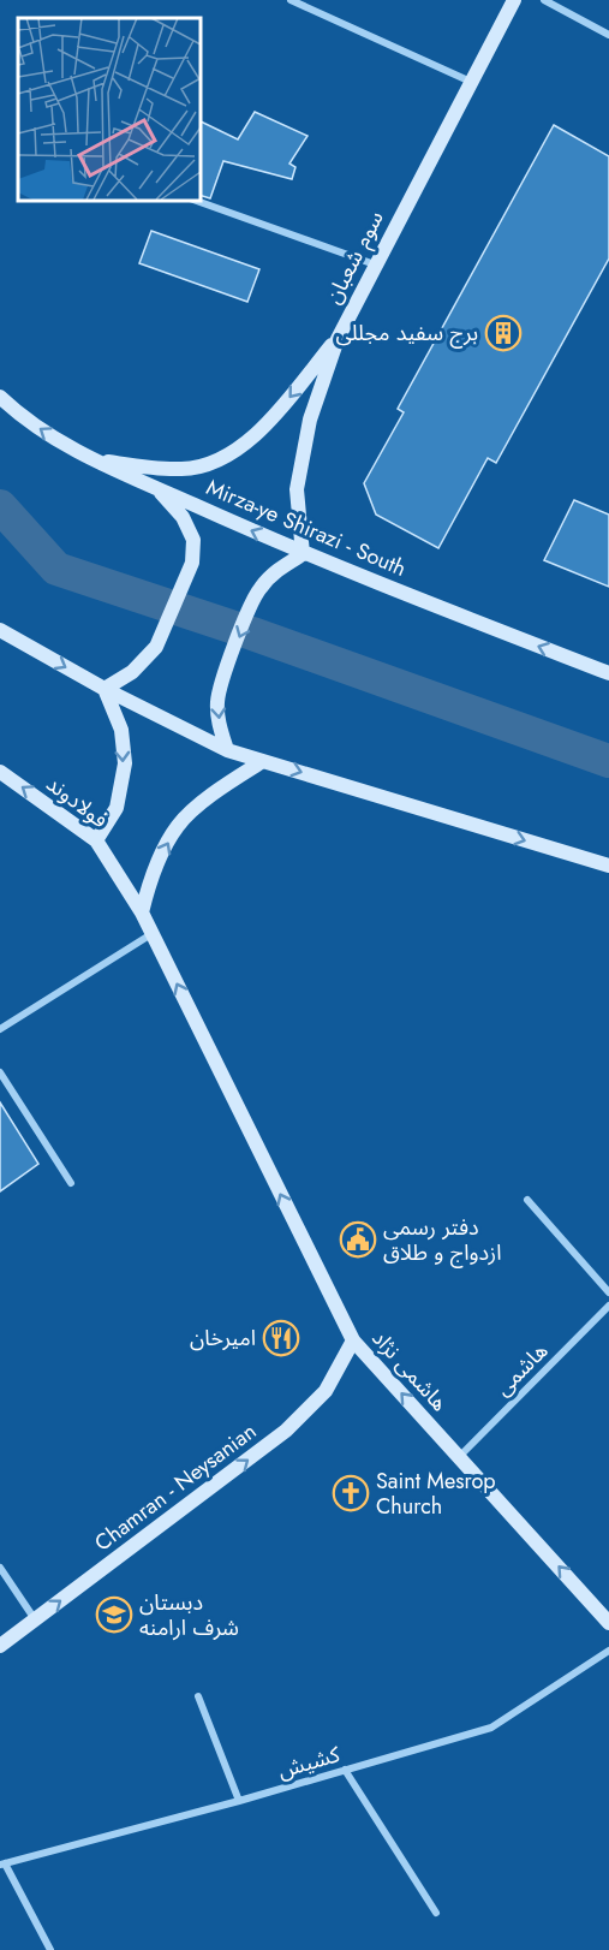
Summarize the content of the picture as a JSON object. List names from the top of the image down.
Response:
{
  "streets": {
    "street": [
      "سوم شعبان",
      "Mirza-ye Shirazi - South",
      "فولادوند",
      "هاشمی",
      "هاشمی نژاد",
      "Chamran - Neysanian",
      "کشیش"
    ]
  },
  "crossings": [
    ["سوم شعبان", "Mirza-ye Shirazi - South"],
    ["فولادوند", "هاشمی نژاد"],
    ["هاشمی", "هاشمی نژاد"],
    ["هاشمی نژاد", "Chamran - Neysanian"]
  ],
  "one_way": ["Mirza-ye Shirazi - South", "هاشمی نژاد", "Chamran - Neysanian"],
  "places": {
    "building": ["برج سفید مجللی"],
    "public building": ["دفتر رسمی ازدواج و طلاق"],
    "restaurant": ["امیرخان"],
    "church": ["Saint Mesrop Church"],
    "school or university": ["دبستان شرف ارامنه"]
  }
}
